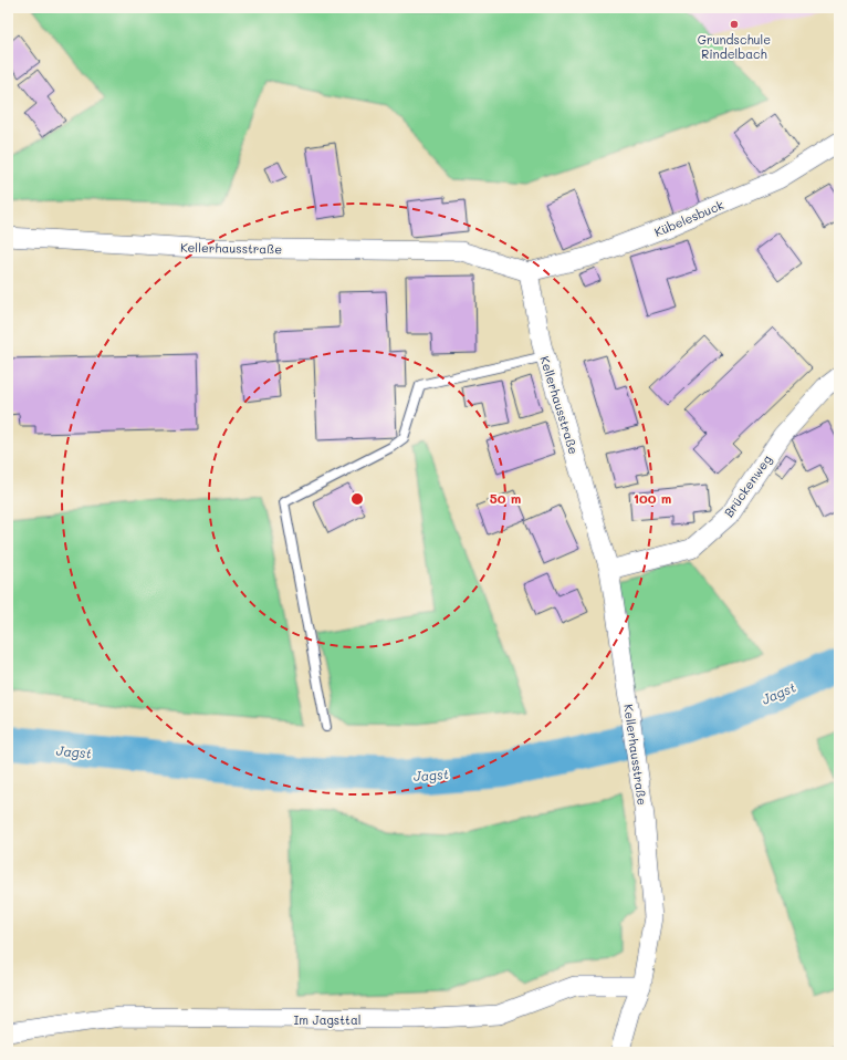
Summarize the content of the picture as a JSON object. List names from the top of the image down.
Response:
{
  "streets": {
    "street": [
      "Kübelesbuck",
      "Kellerhausstraße",
      "Brückenweg",
      "Im Jagsttal"
    ]
  },
  "crossings": [
    ["Kübelesbuck", "Kellerhausstraße"],
    ["Kellerhausstraße", "Brückenweg"],
    ["Kellerhausstraße", "Im Jagsttal"]
  ],
  "water": ["Jagst"],
  "places": ["Grundschule Rindelbach"],
  "rings": ["50 m", "100 m"]
}
